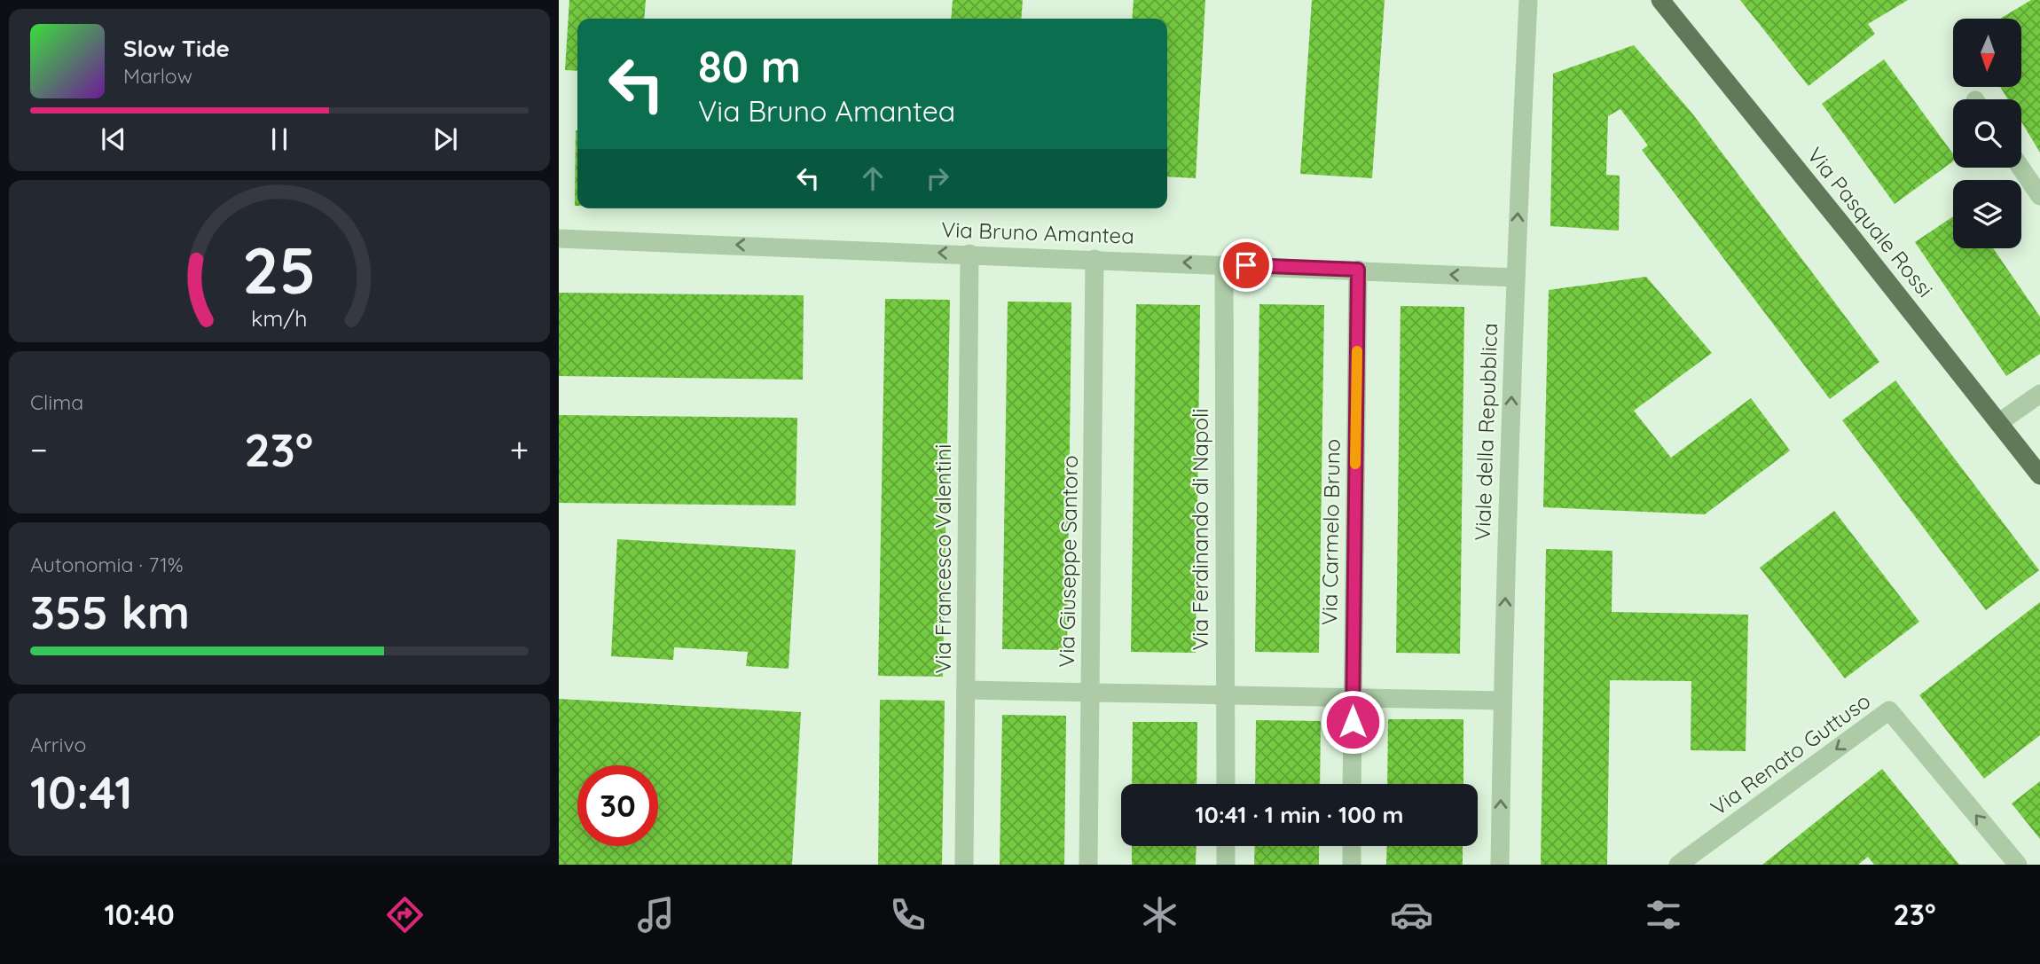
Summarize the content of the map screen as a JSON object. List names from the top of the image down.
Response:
{
  "streets": {
    "main road": ["Via Pasquale Rossi"],
    "street": [
      "Via Bruno Amantea",
      "Viale della Repubblica",
      "Via Ferdinando di Napoli",
      "Via Carmelo Bruno",
      "Via Francesco Valentini",
      "Via Giuseppe Santoro",
      "Via Renato Guttuso"
    ]
  },
  "crossings": [
    ["Via Bruno Amantea", "Viale della Repubblica"],
    ["Via Bruno Amantea", "Via Ferdinando di Napoli"],
    ["Via Bruno Amantea", "Via Carmelo Bruno"],
    ["Via Bruno Amantea", "Via Francesco Valentini"],
    ["Via Bruno Amantea", "Via Giuseppe Santoro"]
  ],
  "one_way": ["Via Bruno Amantea", "Viale della Repubblica"],
  "north": "bottom",
  "page": {
    "turn": ["80 m", "Via Bruno Amantea"],
    "song": ["Slow Tide", "Marlow"],
    "tile": [
      "Clima",
      ["Autonomia · 71%", "355 km"],
      ["Arrivo", "10:41"]
    ],
    "heat": ["−", "23°", "+"],
    "limit": "30",
    "trip": "10:41 · 1 min · 100 m",
    "tabs": ["10:40", "23°"],
    "gauge": ["25", "km/h"]
  }
}
